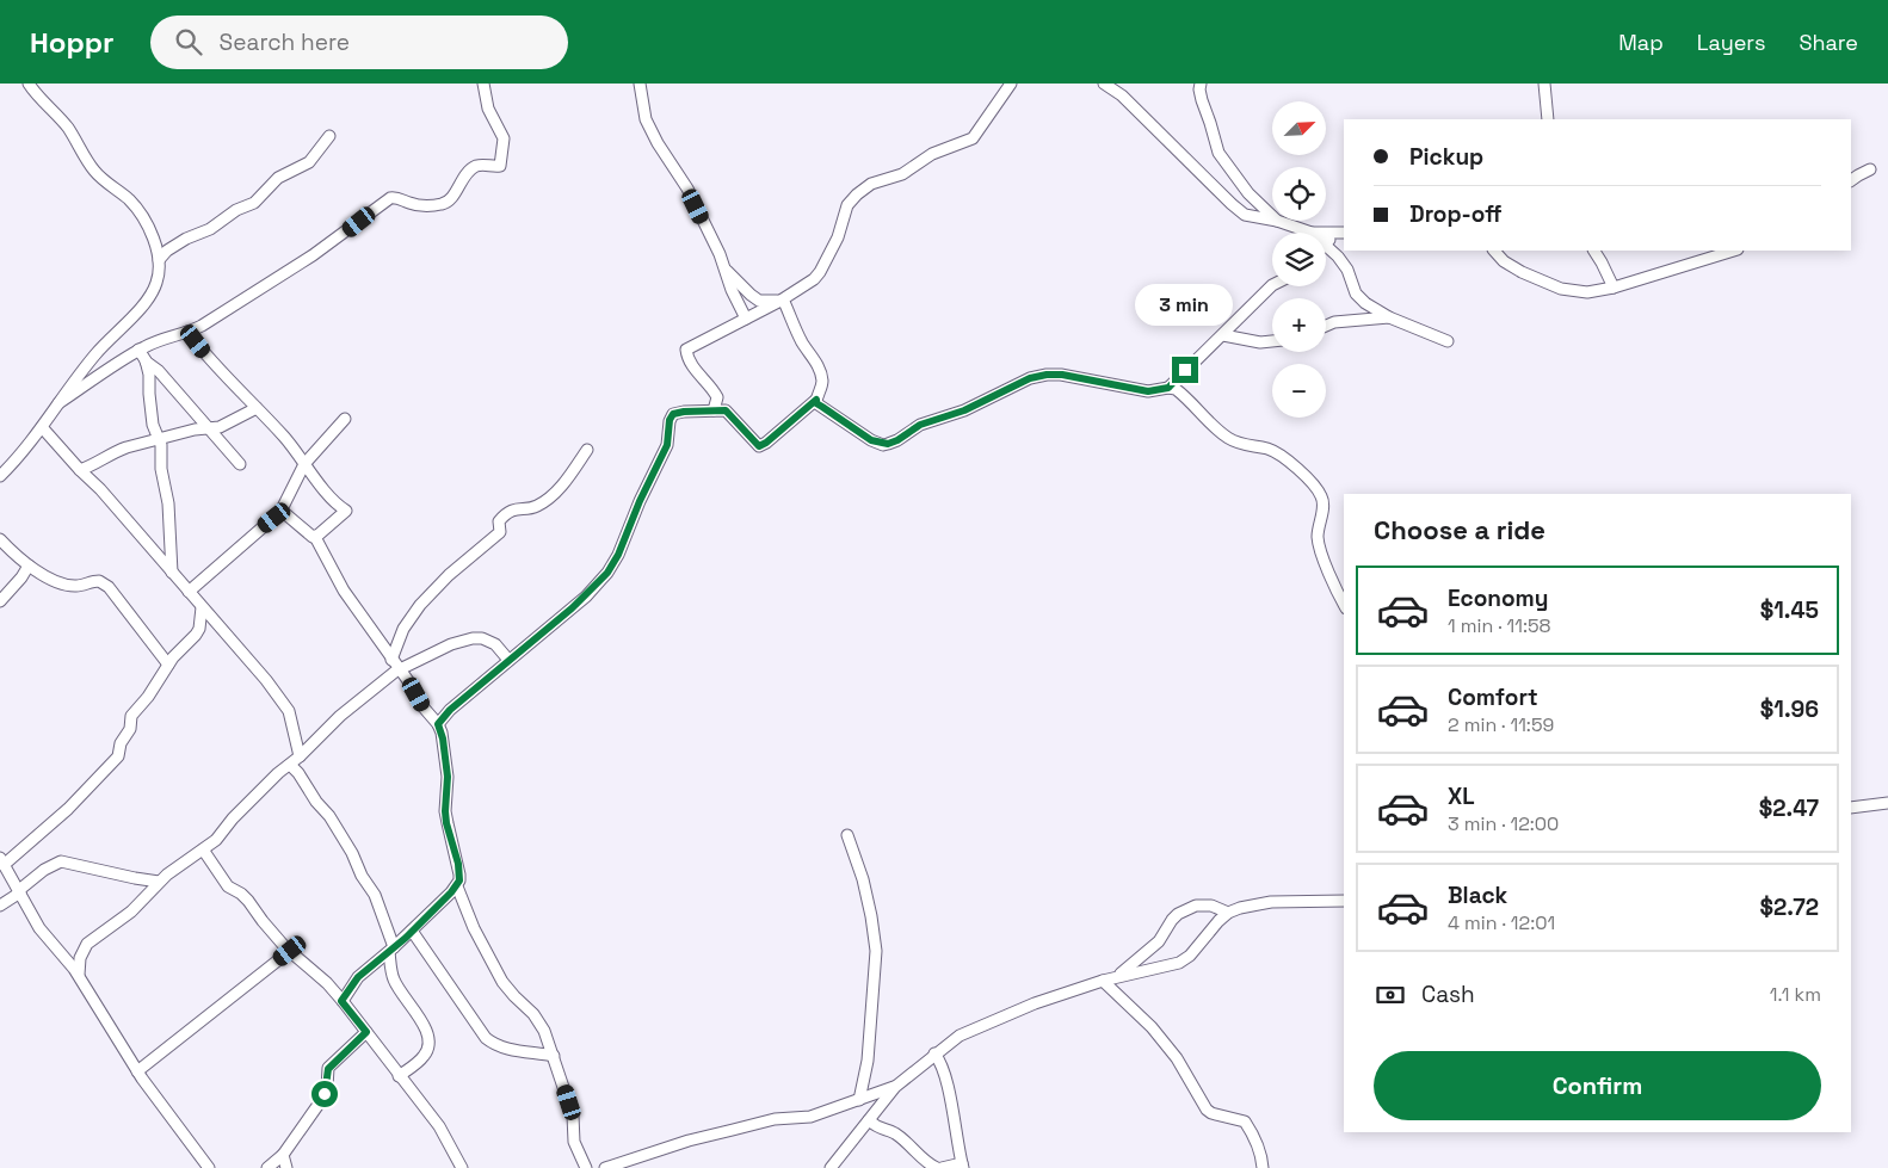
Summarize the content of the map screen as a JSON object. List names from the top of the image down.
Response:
{
  "north": "top right",
  "page": {
    "header": "Hoppr",
    "search": "Search here",
    "nav": ["Map", "Layers", "Share"],
    "map_buttons": ["+", "−"],
    "banner": ["Pickup", "Drop-off"],
    "bubble": "3 min",
    "heading": "Choose a ride",
    "list": [
      {
        "name": "Economy",
        "note": "1 min · 11:58",
        "value": "$1.45"
      },
      {
        "name": "Comfort",
        "note": "2 min · 11:59",
        "value": "$1.96"
      },
      {
        "name": "XL",
        "note": "3 min · 12:00",
        "value": "$2.47"
      },
      {
        "name": "Black",
        "note": "4 min · 12:01",
        "value": "$2.72"
      }
    ],
    "pay": ["Cash", "1.1 km"],
    "buttons": "Confirm"
  }
}
